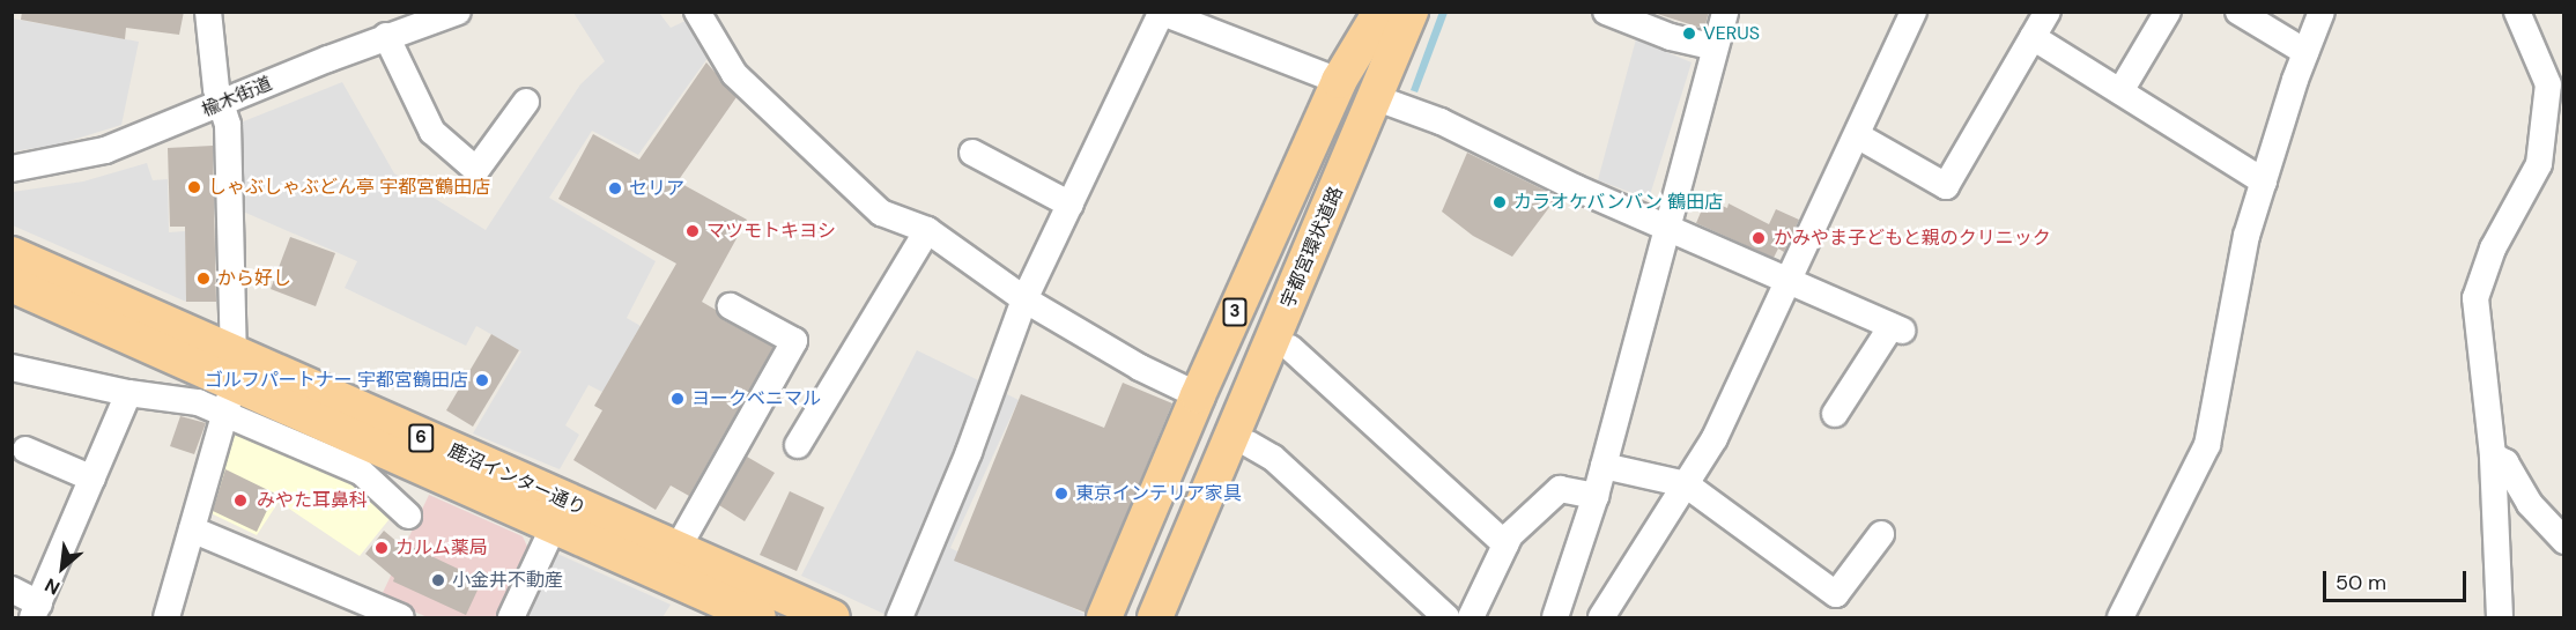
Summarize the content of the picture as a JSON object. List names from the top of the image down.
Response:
{
  "streets": {
    "main road": [
      "宇都宮環状道路",
      "3",
      "6",
      "鹿沼インター通り"
    ],
    "street": ["楡木街道"]
  },
  "crossings": [
    ["宇都宮環状道路", "3"]
  ],
  "places": [
    "VERUS",
    "しゃぶしゃぶどん亭 宇都宮鶴田店",
    "セリア",
    "カラオケバンバン 鶴田店",
    "マツモトキヨシ",
    "かみやま子どもと親のクリニック",
    "から好し",
    "ゴルフパートナー 宇都宮鶴田店",
    "ヨークベニマル",
    "東京インテリア家具",
    "みやた耳鼻科",
    "カルム薬局",
    "小金井不動産"
  ],
  "scale_bar": "50 m",
  "north": "bottom left"
}
